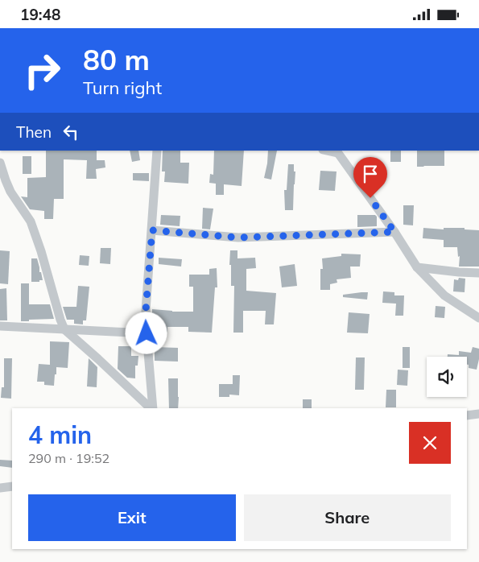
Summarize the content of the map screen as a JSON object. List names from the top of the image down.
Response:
{
  "page": {
    "status": "19:48",
    "turn": ["80 m", "Turn right"],
    "then": "Then",
    "heading": ["4 min", "290 m · 19:52"],
    "buttons": ["Exit", "Share"]
  }
}
